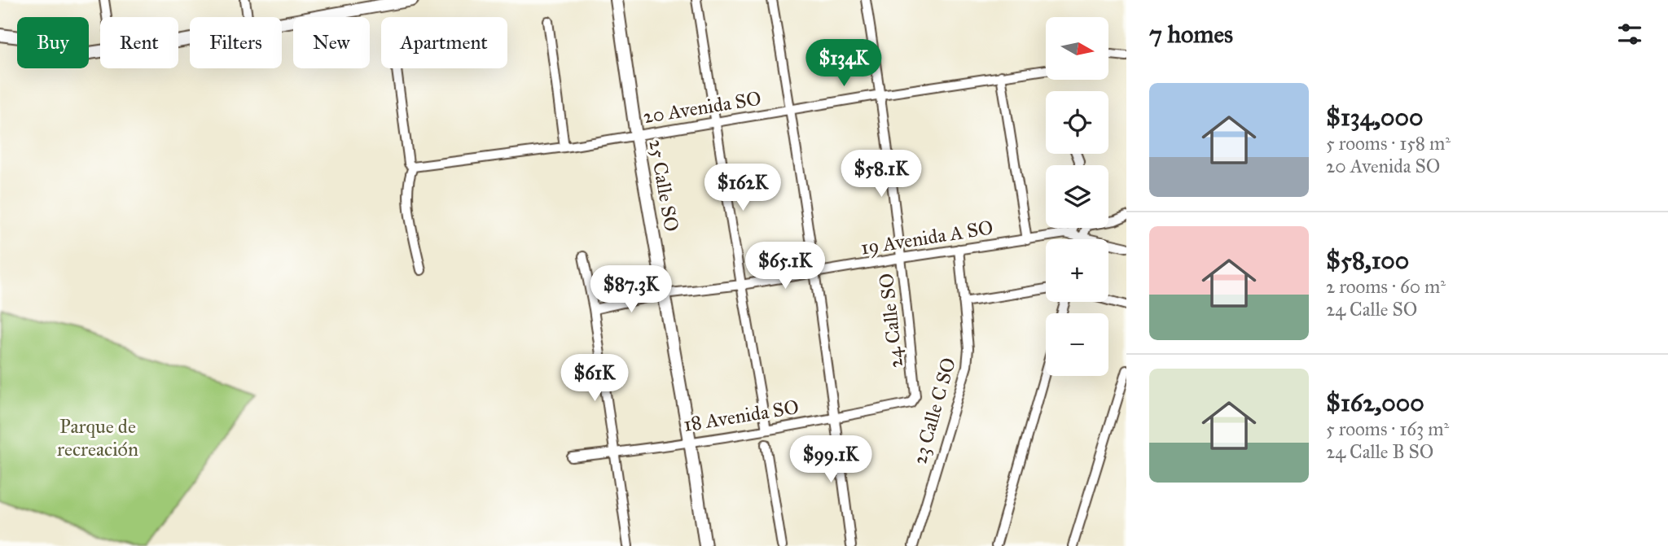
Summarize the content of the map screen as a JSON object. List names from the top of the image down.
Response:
{
  "streets": {
    "street": [
      "20 Avenida SO",
      "25 Calle SO",
      "19 Avenida A SO",
      "24 Calle SO",
      "23 Calle C SO",
      "18 Avenida SO"
    ]
  },
  "crossings": [
    ["20 Avenida SO", "25 Calle SO"],
    ["20 Avenida SO", "24 Calle SO"],
    ["25 Calle SO", "19 Avenida A SO"],
    ["25 Calle SO", "18 Avenida SO"],
    ["19 Avenida A SO", "24 Calle SO"],
    ["19 Avenida A SO", "23 Calle C SO"],
    ["24 Calle SO", "18 Avenida SO"]
  ],
  "parks": ["Parque de recreación"],
  "north": "right",
  "page": {
    "heading": "7 homes",
    "map_buttons": ["+", "−"],
    "chip": [
      "Buy",
      "Rent",
      "Filters",
      "New",
      "Apartment"
    ],
    "price": [
      "$134K",
      "$58.1K",
      "$162K",
      "$65.1K",
      "$87.3K",
      "$61K",
      "$99.1K"
    ],
    "list": [
      {
        "name": "$134,000",
        "note": "5 rooms · 158 m² · 20 Avenida SO"
      },
      {
        "name": "$58,100",
        "note": "2 rooms · 60 m² · 24 Calle SO"
      },
      {
        "name": "$162,000",
        "note": "5 rooms · 163 m² · 24 Calle B SO"
      }
    ]
  }
}
